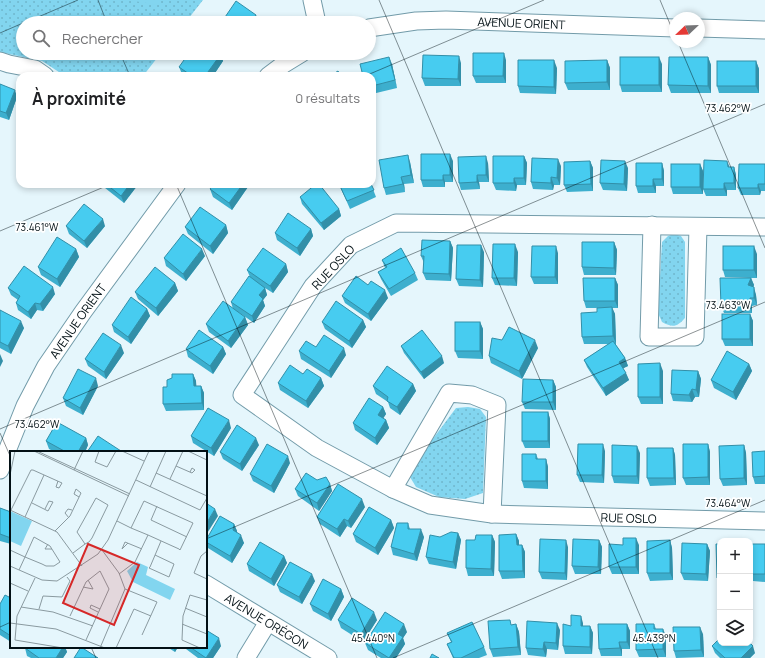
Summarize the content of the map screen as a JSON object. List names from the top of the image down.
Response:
{
  "streets": {
    "street": ["AVENUE ORIENT", "RUE OSLO", "AVENUE ORÉGON"]
  },
  "north": "bottom left",
  "page": {
    "search": "Rechercher",
    "heading": ["À proximité", "0 résultats"],
    "map_buttons": ["+", "−"]
  },
  "coordinates": [
    "73.462°W",
    "73.461°W",
    "73.463°W",
    "73.464°W",
    "45.440°N",
    "45.439°N"
  ]
}
